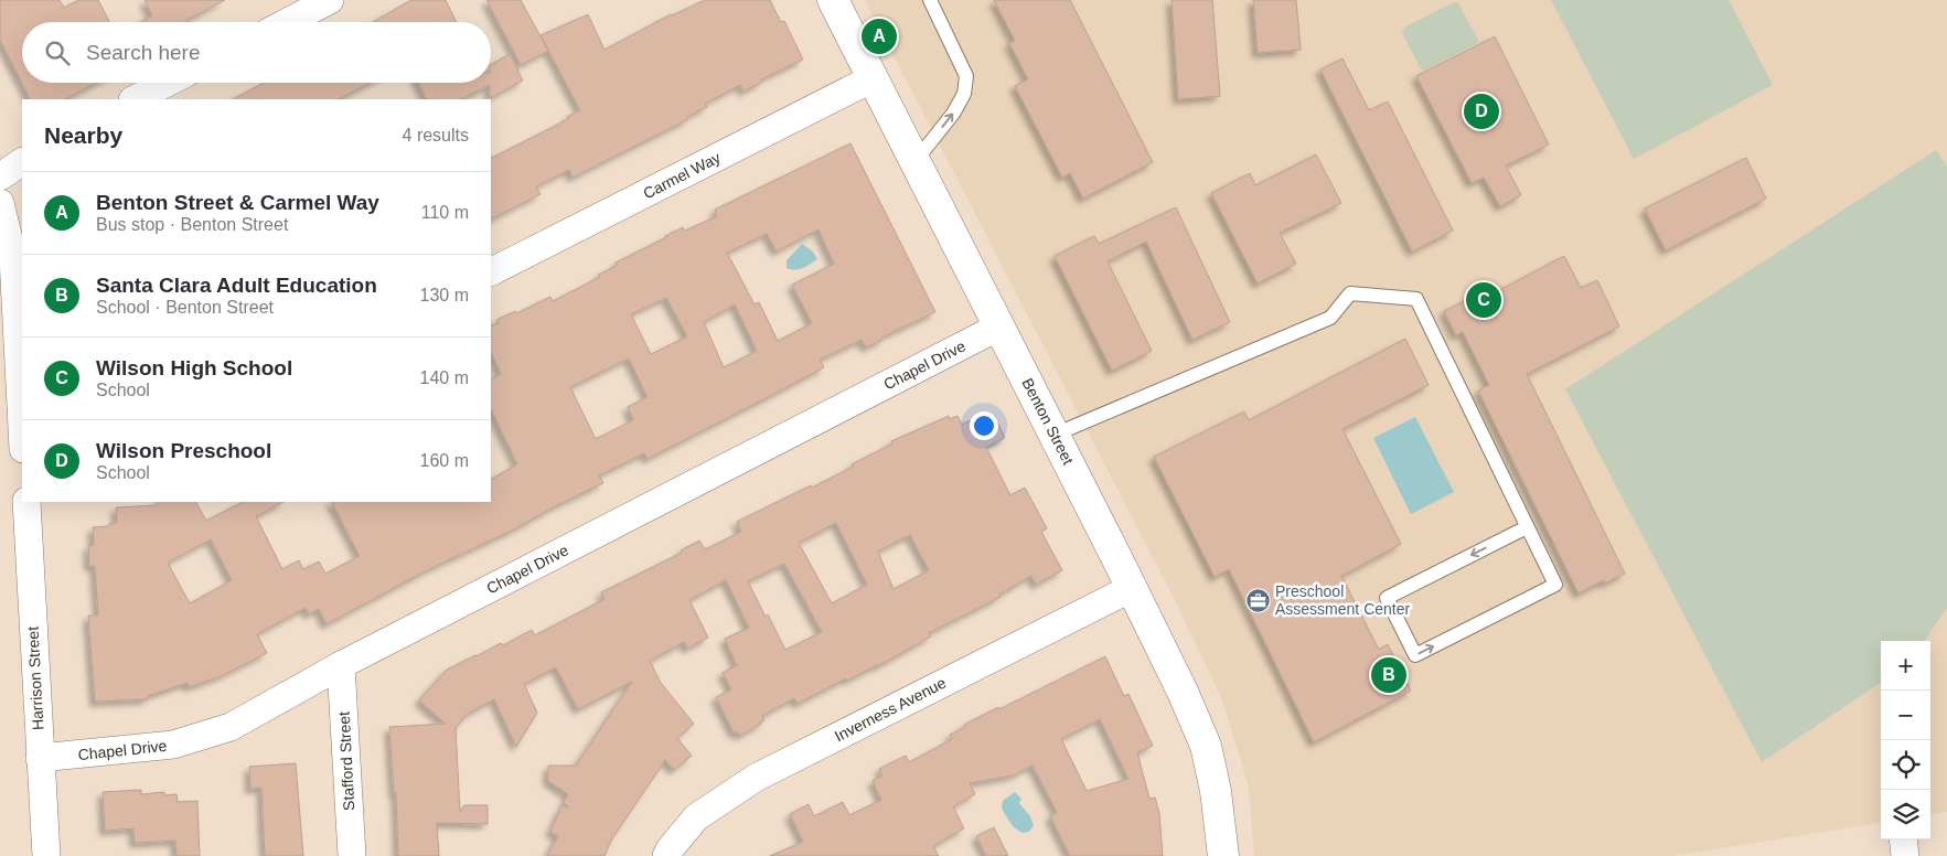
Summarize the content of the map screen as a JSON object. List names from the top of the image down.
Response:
{
  "streets": {
    "main road": ["Benton Street"],
    "street": [
      "Carmel Way",
      "Chapel Drive",
      "Harrison Street",
      "Inverness Avenue",
      "Stafford Street"
    ]
  },
  "crossings": [
    ["Carmel Way", "Benton Street"],
    ["Chapel Drive", "Benton Street"],
    ["Chapel Drive", "Harrison Street"],
    ["Chapel Drive", "Stafford Street"],
    ["Benton Street", "Inverness Avenue"]
  ],
  "places": {
    "office": ["Preschool Assessment Center"]
  },
  "page": {
    "pins": [
      "A",
      "D",
      "C",
      "B"
    ],
    "search": "Search here",
    "heading": ["Nearby", "4 results"],
    "list": [
      {
        "mark": "A",
        "name": "Benton Street & Carmel Way",
        "note": "Bus stop · Benton Street",
        "value": "110 m"
      },
      {
        "mark": "B",
        "name": "Santa Clara Adult Education",
        "note": "School · Benton Street",
        "value": "130 m"
      },
      {
        "mark": "C",
        "name": "Wilson High School",
        "note": "School",
        "value": "140 m"
      },
      {
        "mark": "D",
        "name": "Wilson Preschool",
        "note": "School",
        "value": "160 m"
      }
    ],
    "map_buttons": ["+", "−"]
  }
}
